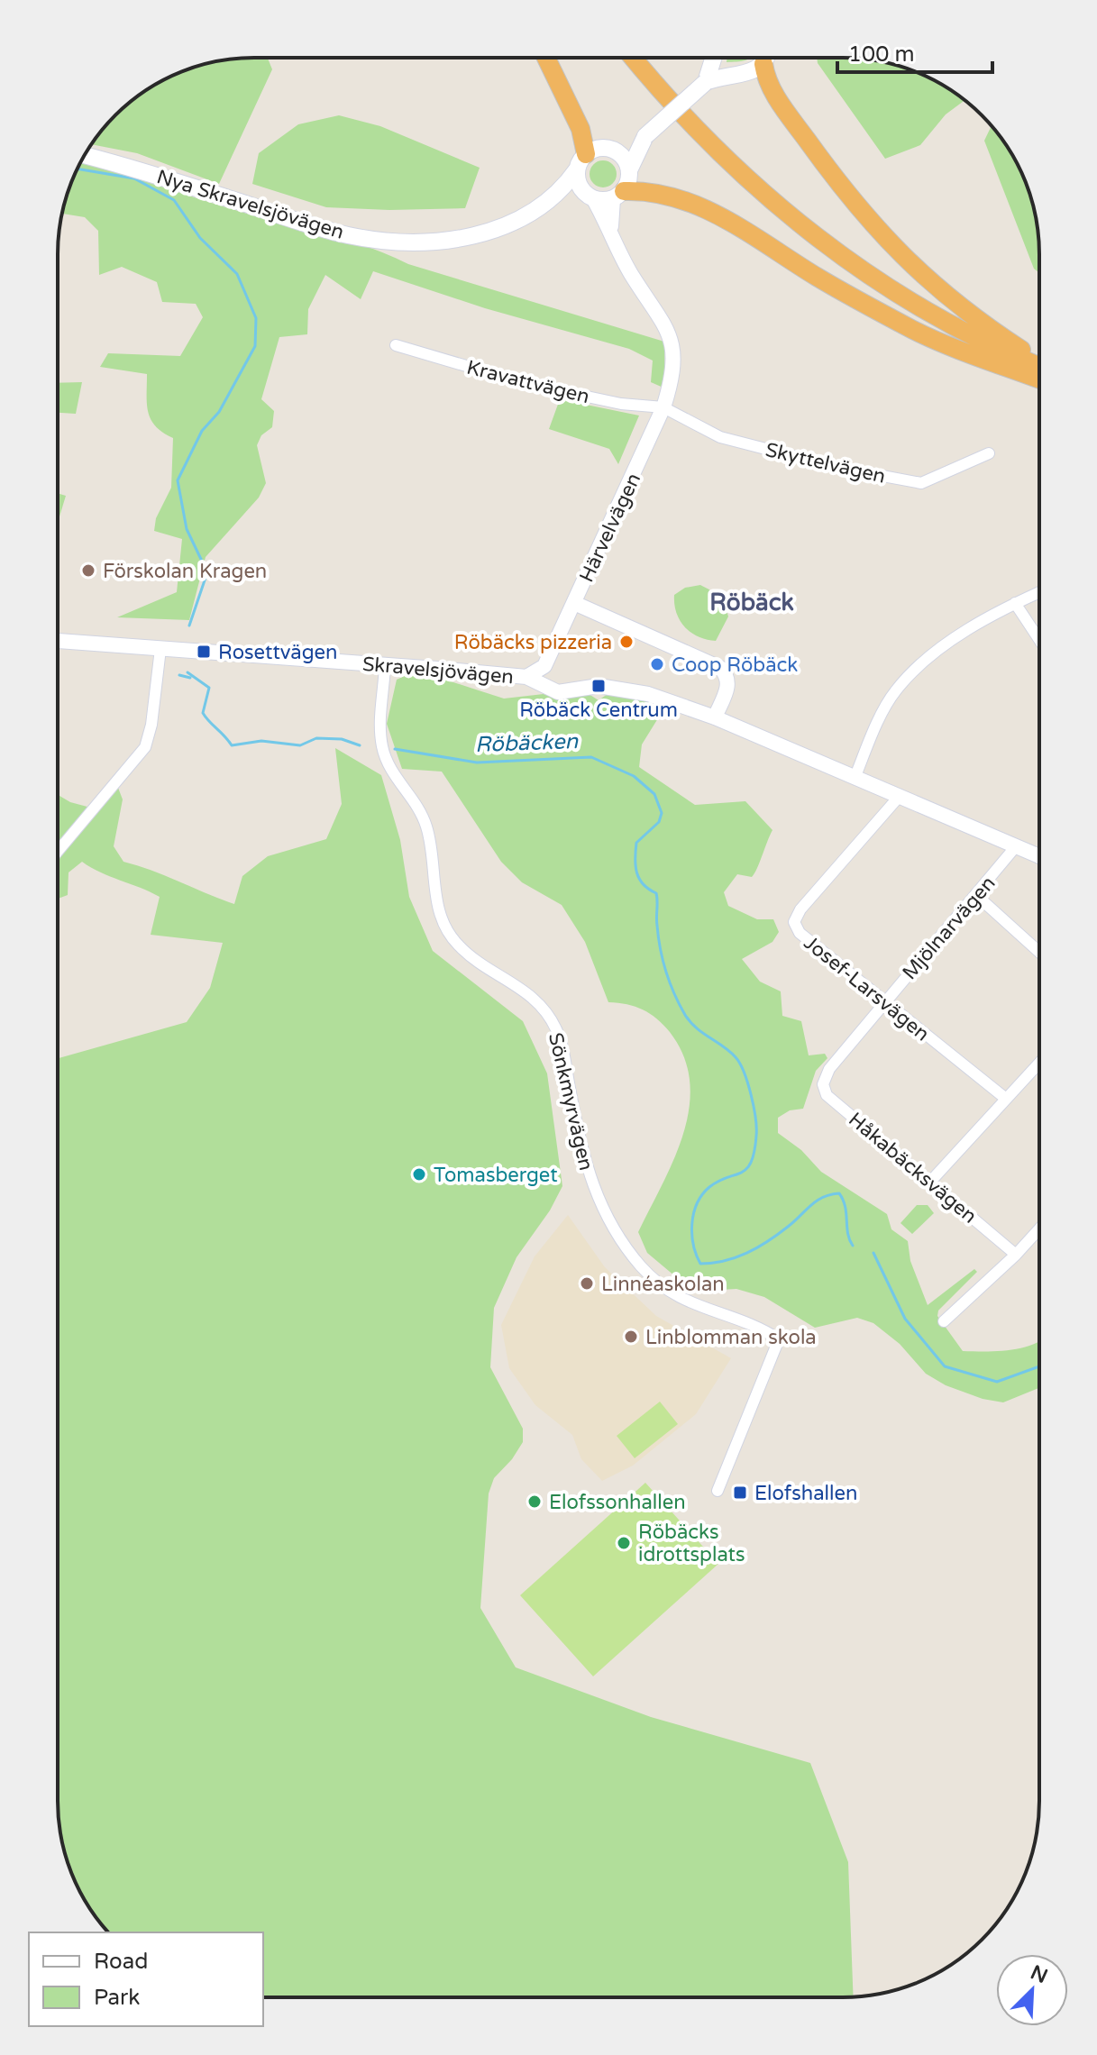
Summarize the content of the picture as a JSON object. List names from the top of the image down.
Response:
{
  "streets": {
    "main road": ["Nya Skravelsjövägen"],
    "street": [
      "Kravattvägen",
      "Skyttelvägen",
      "Härvelvägen",
      "Skravelsjövägen",
      "Mjölnarvägen",
      "Josef-Larsvägen",
      "Sönkmyrvägen",
      "Håkabäcksvägen"
    ]
  },
  "crossings": [
    ["Kravattvägen", "Skyttelvägen"],
    ["Kravattvägen", "Härvelvägen"],
    ["Skyttelvägen", "Härvelvägen"],
    ["Härvelvägen", "Skravelsjövägen"],
    ["Skravelsjövägen", "Mjölnarvägen"],
    ["Skravelsjövägen", "Josef-Larsvägen"],
    ["Skravelsjövägen", "Sönkmyrvägen"],
    ["Mjölnarvägen", "Josef-Larsvägen"],
    ["Mjölnarvägen", "Håkabäcksvägen"]
  ],
  "districts": ["Röbäck"],
  "water": ["Röbäcken"],
  "places": {
    "other": [
      "Förskolan Kragen",
      "Röbäcks pizzeria",
      "Coop Röbäck",
      "Tomasberget",
      "Linnéaskolan",
      "Linblomman skola",
      "Elofssonhallen",
      "Röbäcks idrottsplats"
    ],
    "transit": ["Rosettvägen", "Röbäck Centrum", "Elofshallen"]
  },
  "legend": ["Road", "Park"],
  "scale_bar": "100 m",
  "north": "top right"
}
